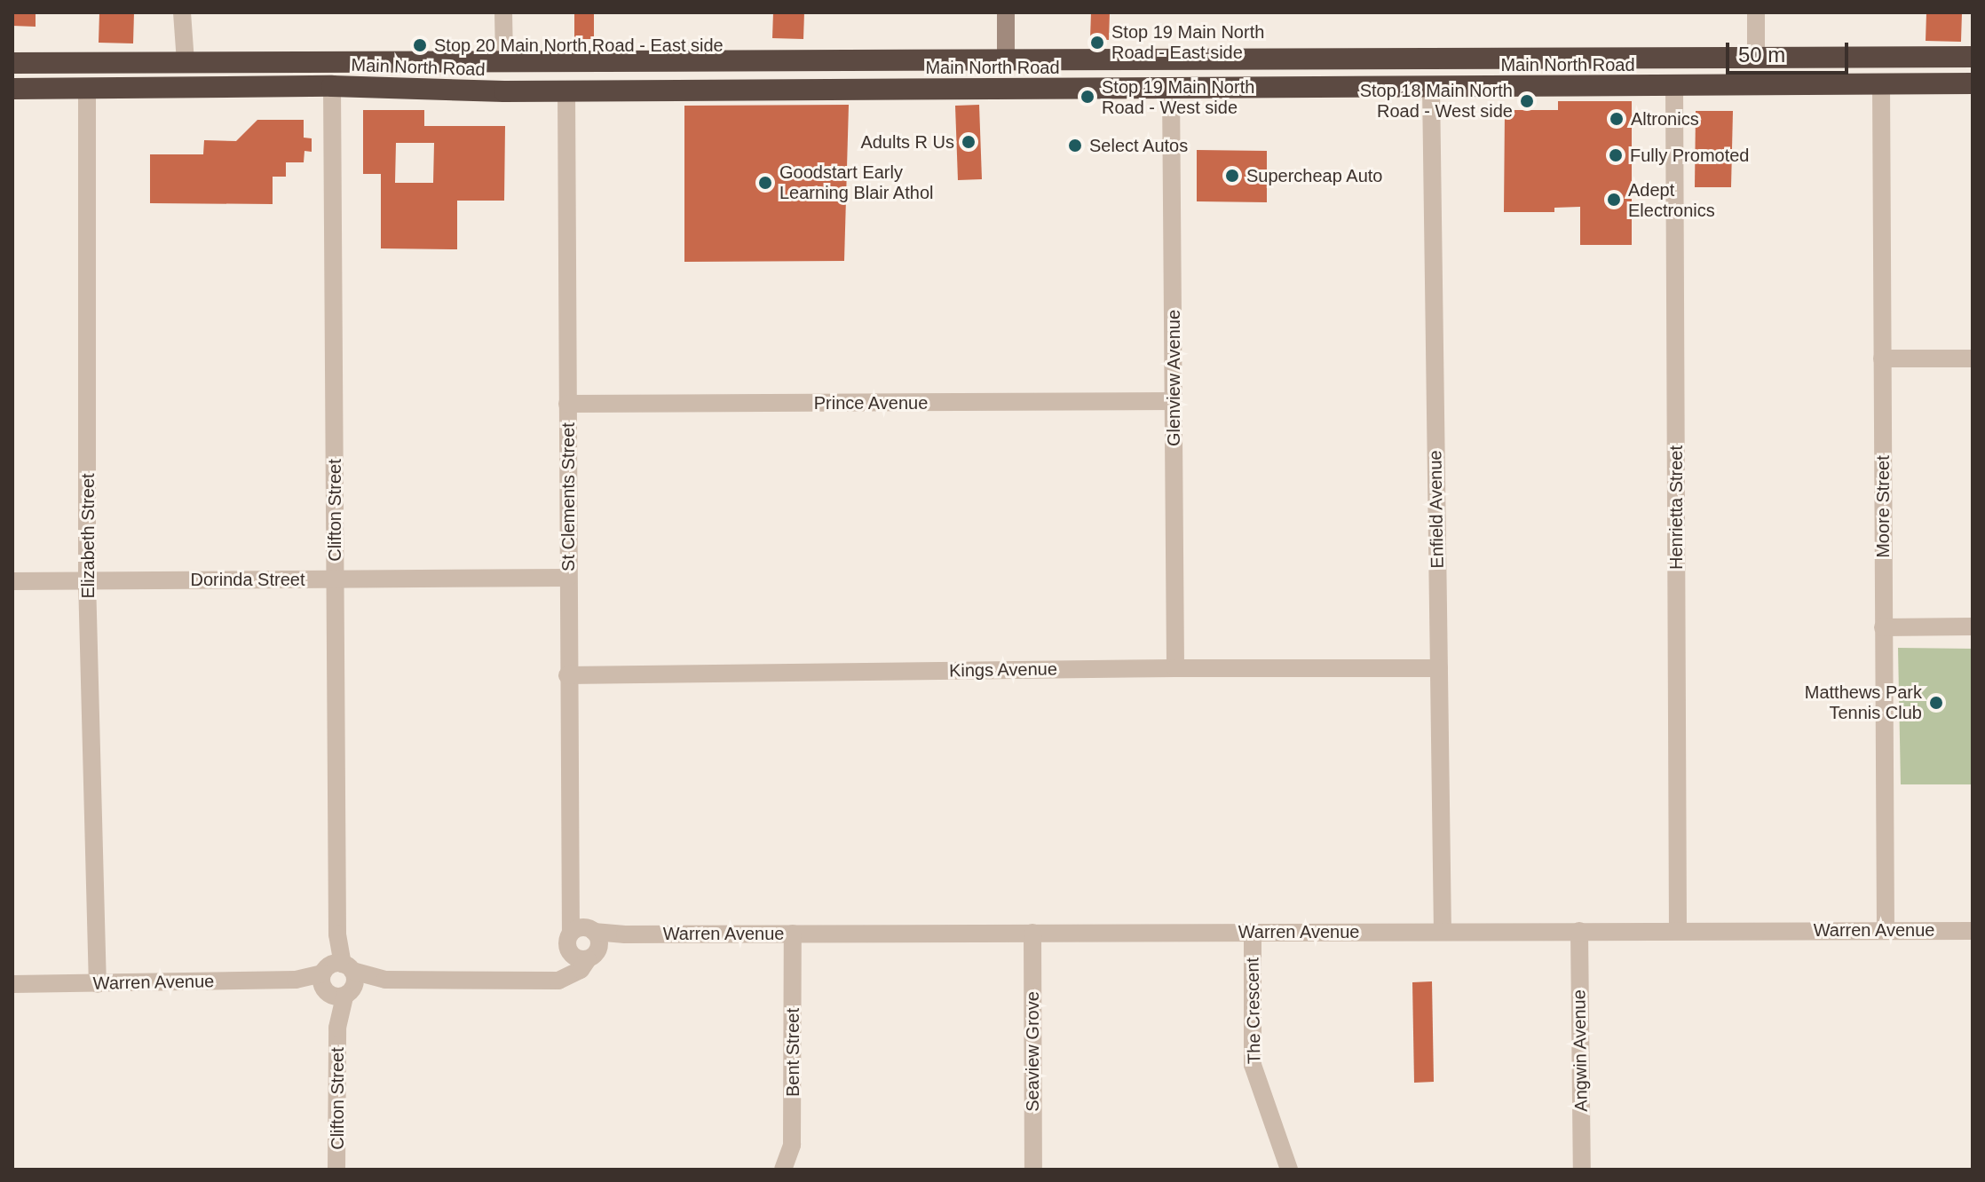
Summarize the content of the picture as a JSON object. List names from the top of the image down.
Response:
{
  "streets": {
    "highway": ["Main North Road"],
    "street": [
      "Glenview Avenue",
      "Prince Avenue",
      "St Clements Street",
      "Moore Street",
      "Henrietta Street",
      "Enfield Avenue",
      "Clifton Street",
      "Elizabeth Street",
      "Dorinda Street",
      "Kings Avenue",
      "Warren Avenue",
      "The Crescent",
      "Angwin Avenue",
      "Seaview Grove",
      "Bent Street"
    ]
  },
  "crossings": [
    ["Main North Road", "Glenview Avenue"],
    ["Main North Road", "St Clements Street"],
    ["Main North Road", "Moore Street"],
    ["Main North Road", "Henrietta Street"],
    ["Main North Road", "Enfield Avenue"],
    ["Main North Road", "Clifton Street"],
    ["Main North Road", "Elizabeth Street"],
    ["Glenview Avenue", "Prince Avenue"],
    ["Glenview Avenue", "Kings Avenue"],
    ["Prince Avenue", "St Clements Street"],
    ["St Clements Street", "Dorinda Street"],
    ["St Clements Street", "Kings Avenue"],
    ["St Clements Street", "Warren Avenue"],
    ["Moore Street", "Warren Avenue"],
    ["Henrietta Street", "Warren Avenue"],
    ["Enfield Avenue", "Kings Avenue"],
    ["Enfield Avenue", "Warren Avenue"],
    ["Clifton Street", "Dorinda Street"],
    ["Clifton Street", "Warren Avenue"],
    ["Elizabeth Street", "Dorinda Street"],
    ["Elizabeth Street", "Warren Avenue"],
    ["Warren Avenue", "The Crescent"],
    ["Warren Avenue", "Angwin Avenue"],
    ["Warren Avenue", "Seaview Grove"],
    ["Warren Avenue", "Bent Street"]
  ],
  "places": [
    "Stop 19 Main North Road - East side",
    "Stop 20 Main North Road - East side",
    "Stop 19 Main North Road - West side",
    "Stop 18 Main North Road - West side",
    "Altronics",
    "Adults R Us",
    "Select Autos",
    "Fully Promoted",
    "Supercheap Auto",
    "Goodstart Early Learning Blair Athol",
    "Adept Electronics",
    "Matthews Park Tennis Club"
  ],
  "scale_bar": "50 m"
}
